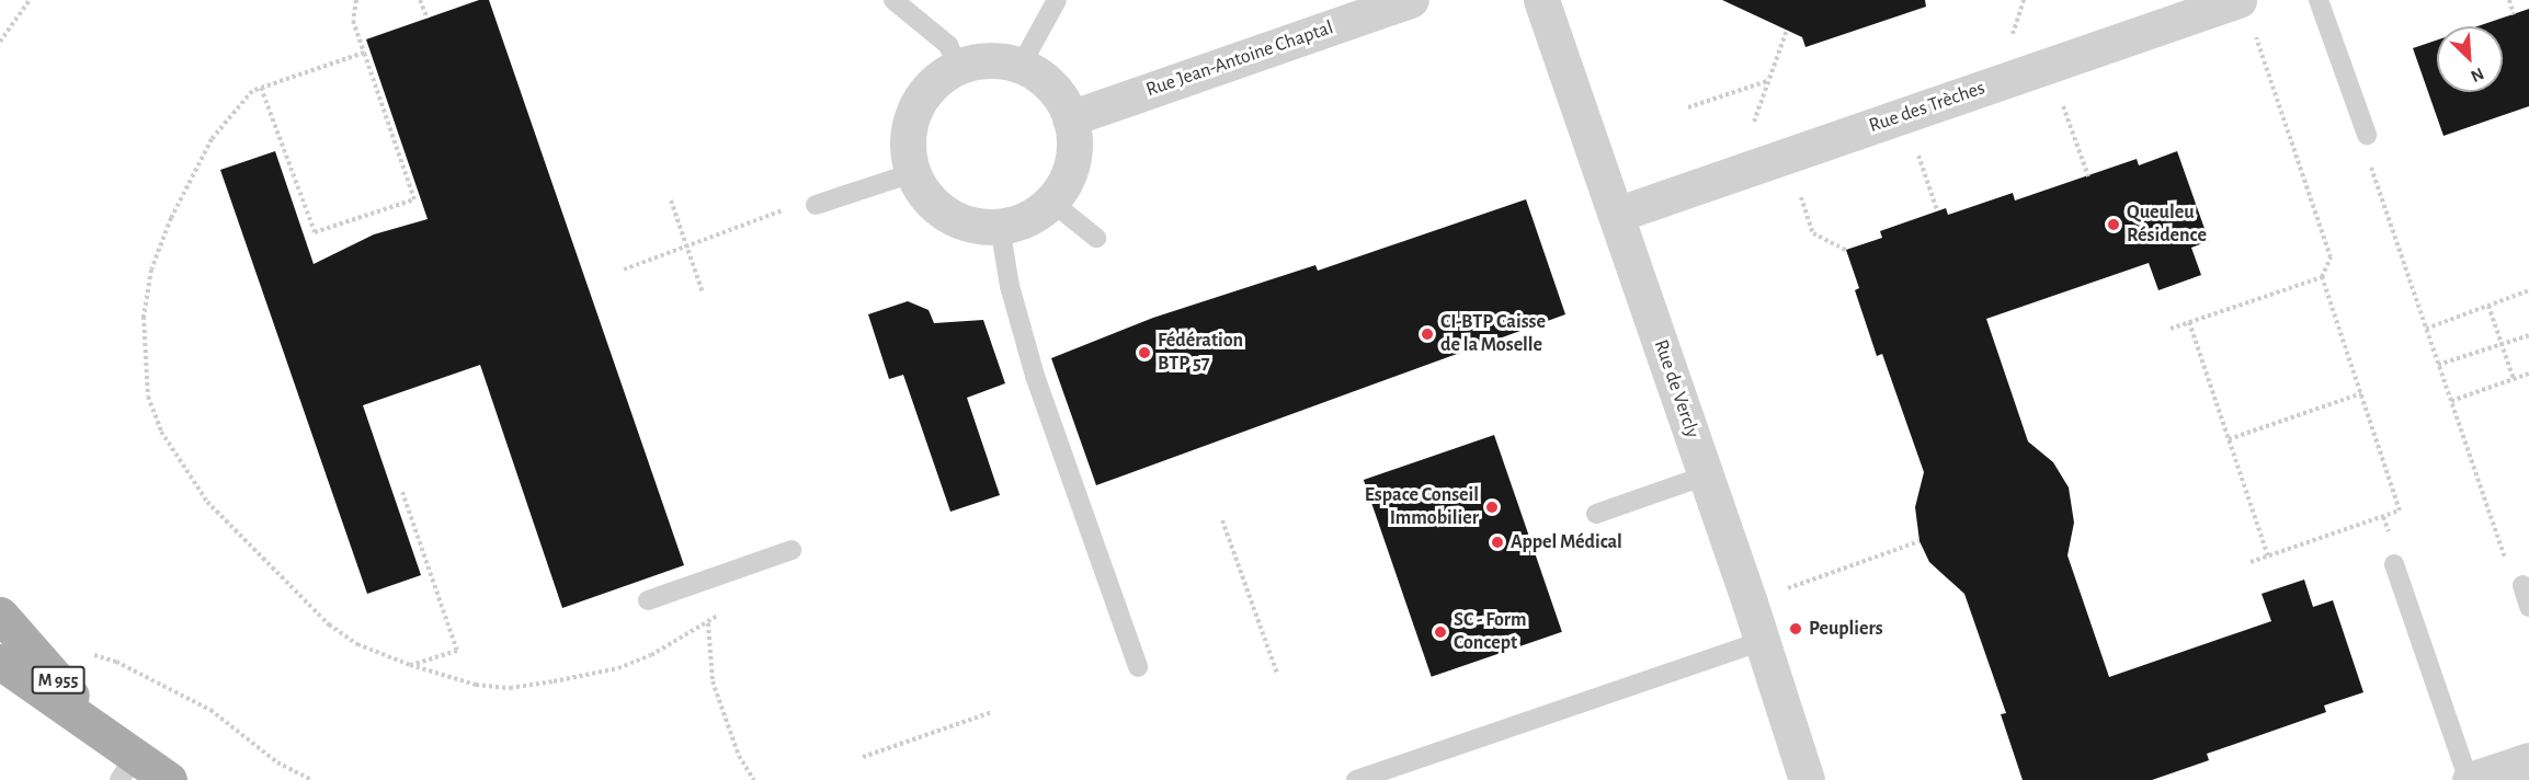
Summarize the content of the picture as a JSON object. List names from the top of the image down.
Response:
{
  "streets": {
    "main road": ["M 955"],
    "street": ["Rue Jean-Antoine Chaptal", "Rue des Trèches", "Rue de Vercly"]
  },
  "crossings": [
    ["Rue des Trèches", "Rue de Vercly"]
  ],
  "places": [
    "Queuleu Résidence",
    "CI-BTP Caisse de la Moselle",
    "Fédération BTP 57",
    "Espace Conseil Immobilier",
    "Appel Médical",
    "Peupliers",
    "SC - Form Concept"
  ],
  "north": "bottom right"
}
